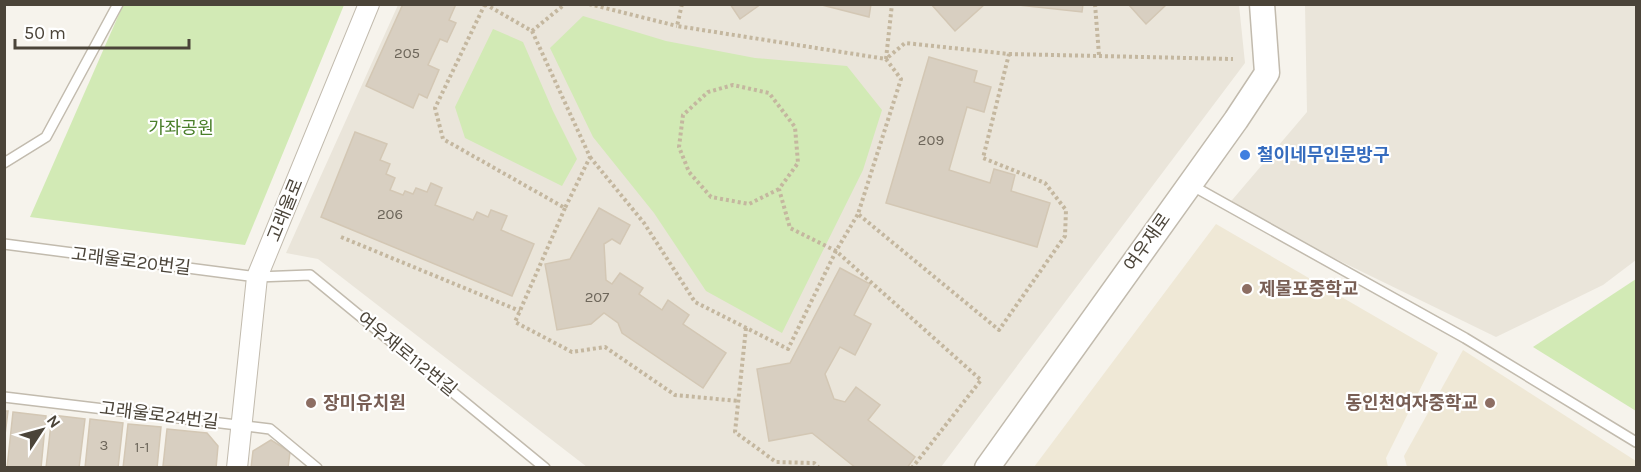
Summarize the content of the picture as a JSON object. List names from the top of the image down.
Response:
{
  "streets": {
    "street": ["고래울로", "여우재로"],
    "lane": ["고래울로20번길", "여우재로112번길", "고래울로24번길"]
  },
  "crossings": [
    ["고래울로", "고래울로20번길"],
    ["고래울로", "여우재로112번길"],
    ["고래울로", "고래울로24번길"],
    ["고래울로20번길", "여우재로112번길"]
  ],
  "parks": ["가좌공원"],
  "places": [
    "철이네무인문방구",
    "제물포중학교",
    "장미유치원",
    "동인천여자중학교"
  ],
  "house_numbers": [
    "205",
    "209",
    "206",
    "207",
    "3",
    "1-1"
  ],
  "scale_bar": "50 m",
  "north": "top right"
}
